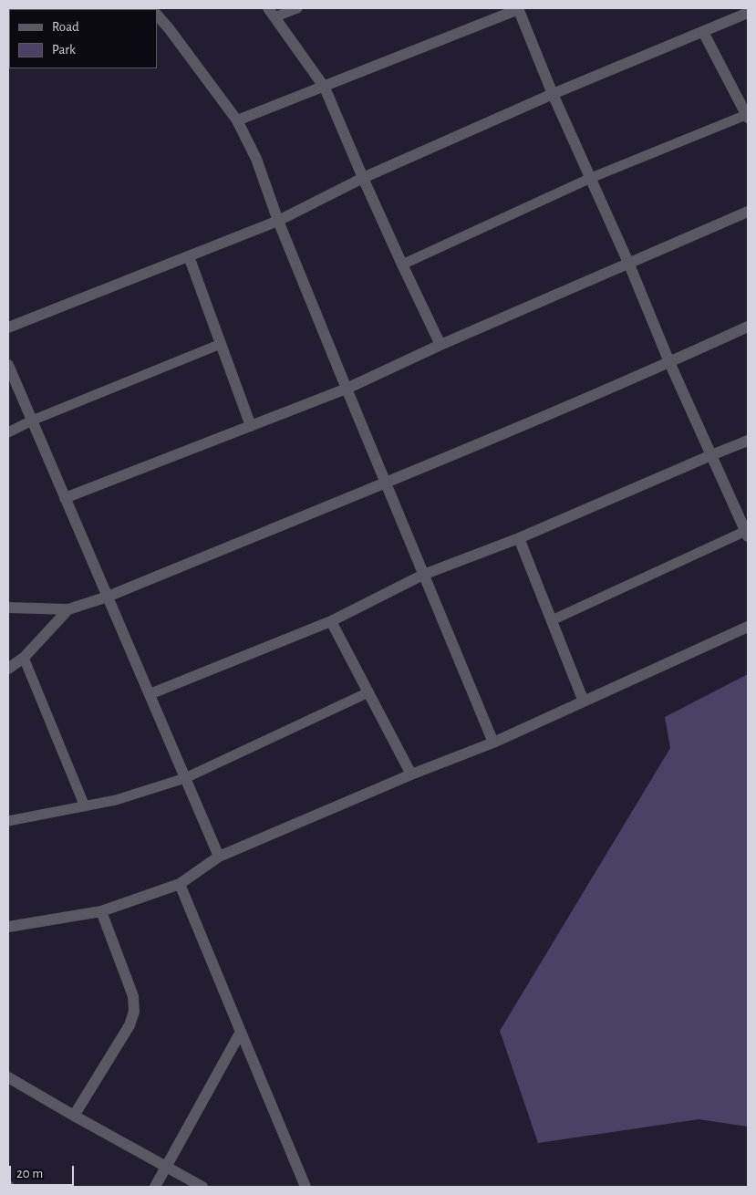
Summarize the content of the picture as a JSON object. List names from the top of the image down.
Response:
{
  "legend": ["Road", "Park"],
  "scale_bar": "20 m"
}
